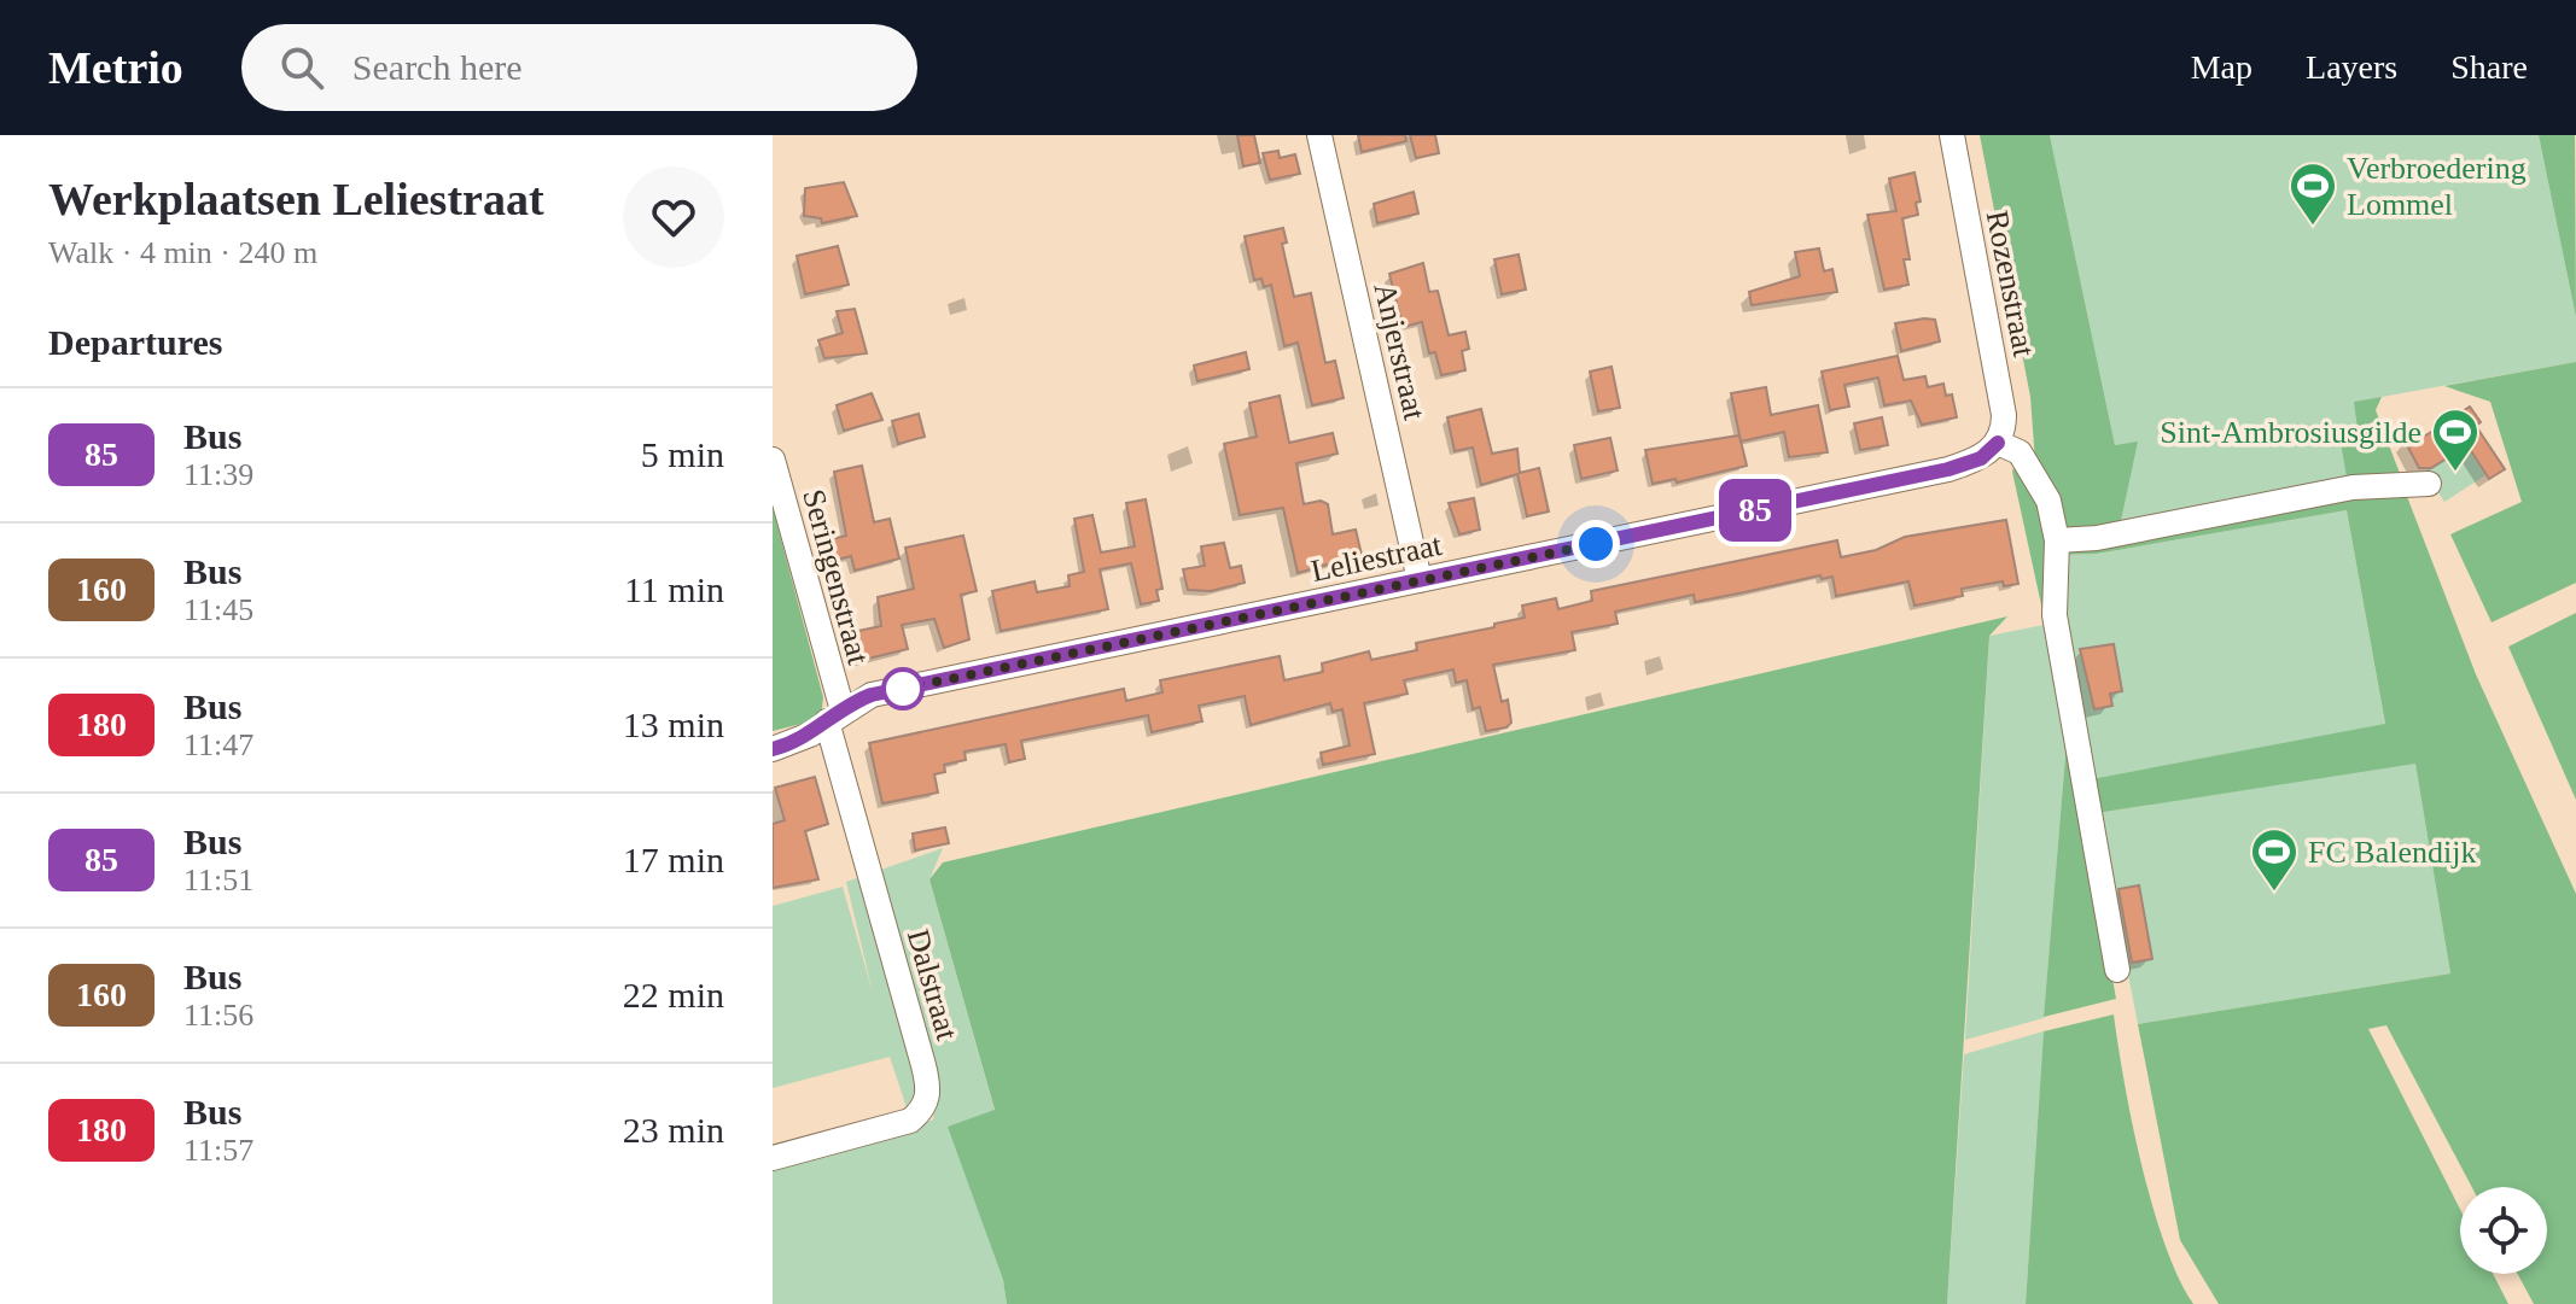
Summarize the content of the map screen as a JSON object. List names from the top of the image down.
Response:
{
  "streets": {
    "street": [
      "Rozenstraat",
      "Anjerstraat",
      "Leliestraat",
      "Seringenstraat",
      "Dalstraat"
    ]
  },
  "crossings": [
    ["Rozenstraat", "Leliestraat"],
    ["Anjerstraat", "Leliestraat"],
    ["Leliestraat", "Seringenstraat"],
    ["Leliestraat", "Dalstraat"],
    ["Seringenstraat", "Dalstraat"]
  ],
  "places": {
    "sports": ["Verbroedering Lommel", "Sint-Ambrosiusgilde", "FC Balendijk"]
  },
  "lines": ["bus line 85"],
  "page": {
    "header": "Metrio",
    "search": "Search here",
    "nav": ["Map", "Layers", "Share"],
    "heading": [
      ["Werkplaatsen Leliestraat", "Walk · 4 min · 240 m"],
      "Departures"
    ],
    "on_map": "85",
    "list": [
      {
        "mark": "85",
        "name": "Bus",
        "note": "11:39",
        "value": "5 min"
      },
      {
        "mark": "160",
        "name": "Bus",
        "note": "11:45",
        "value": "11 min"
      },
      {
        "mark": "180",
        "name": "Bus",
        "note": "11:47",
        "value": "13 min"
      },
      {
        "mark": "85",
        "name": "Bus",
        "note": "11:51",
        "value": "17 min"
      },
      {
        "mark": "160",
        "name": "Bus",
        "note": "11:56",
        "value": "22 min"
      },
      {
        "mark": "180",
        "name": "Bus",
        "note": "11:57",
        "value": "23 min"
      }
    ]
  }
}
